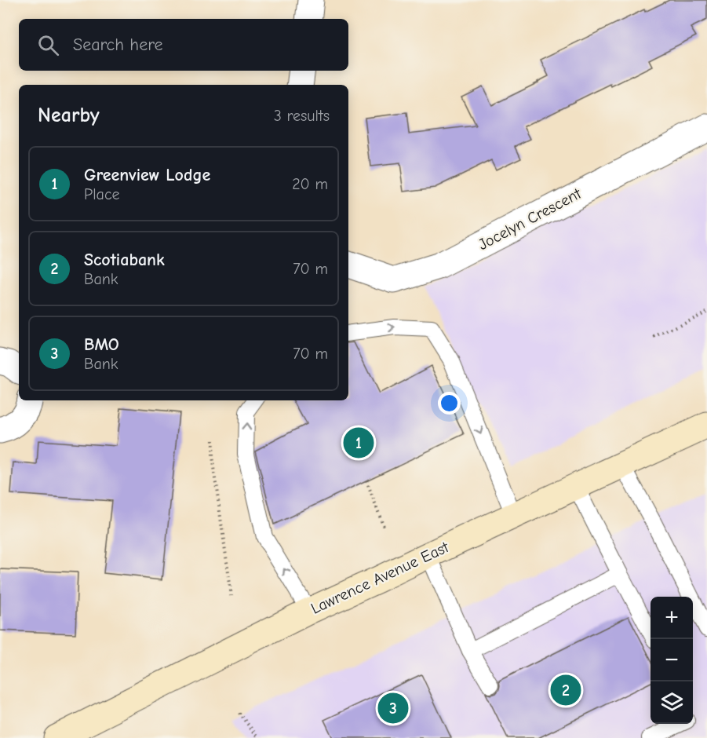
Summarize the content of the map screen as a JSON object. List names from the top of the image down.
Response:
{
  "streets": {
    "main road": ["Lawrence Avenue East"],
    "street": ["Jocelyn Crescent"]
  },
  "page": {
    "search": "Search here",
    "heading": ["Nearby", "3 results"],
    "list": [
      {
        "mark": "1",
        "name": "Greenview Lodge",
        "note": "Place",
        "value": "20 m"
      },
      {
        "mark": "2",
        "name": "Scotiabank",
        "note": "Bank",
        "value": "70 m"
      },
      {
        "mark": "3",
        "name": "BMO",
        "note": "Bank",
        "value": "70 m"
      }
    ],
    "pins": ["1", "2", "3"],
    "map_buttons": ["+", "−"]
  }
}
